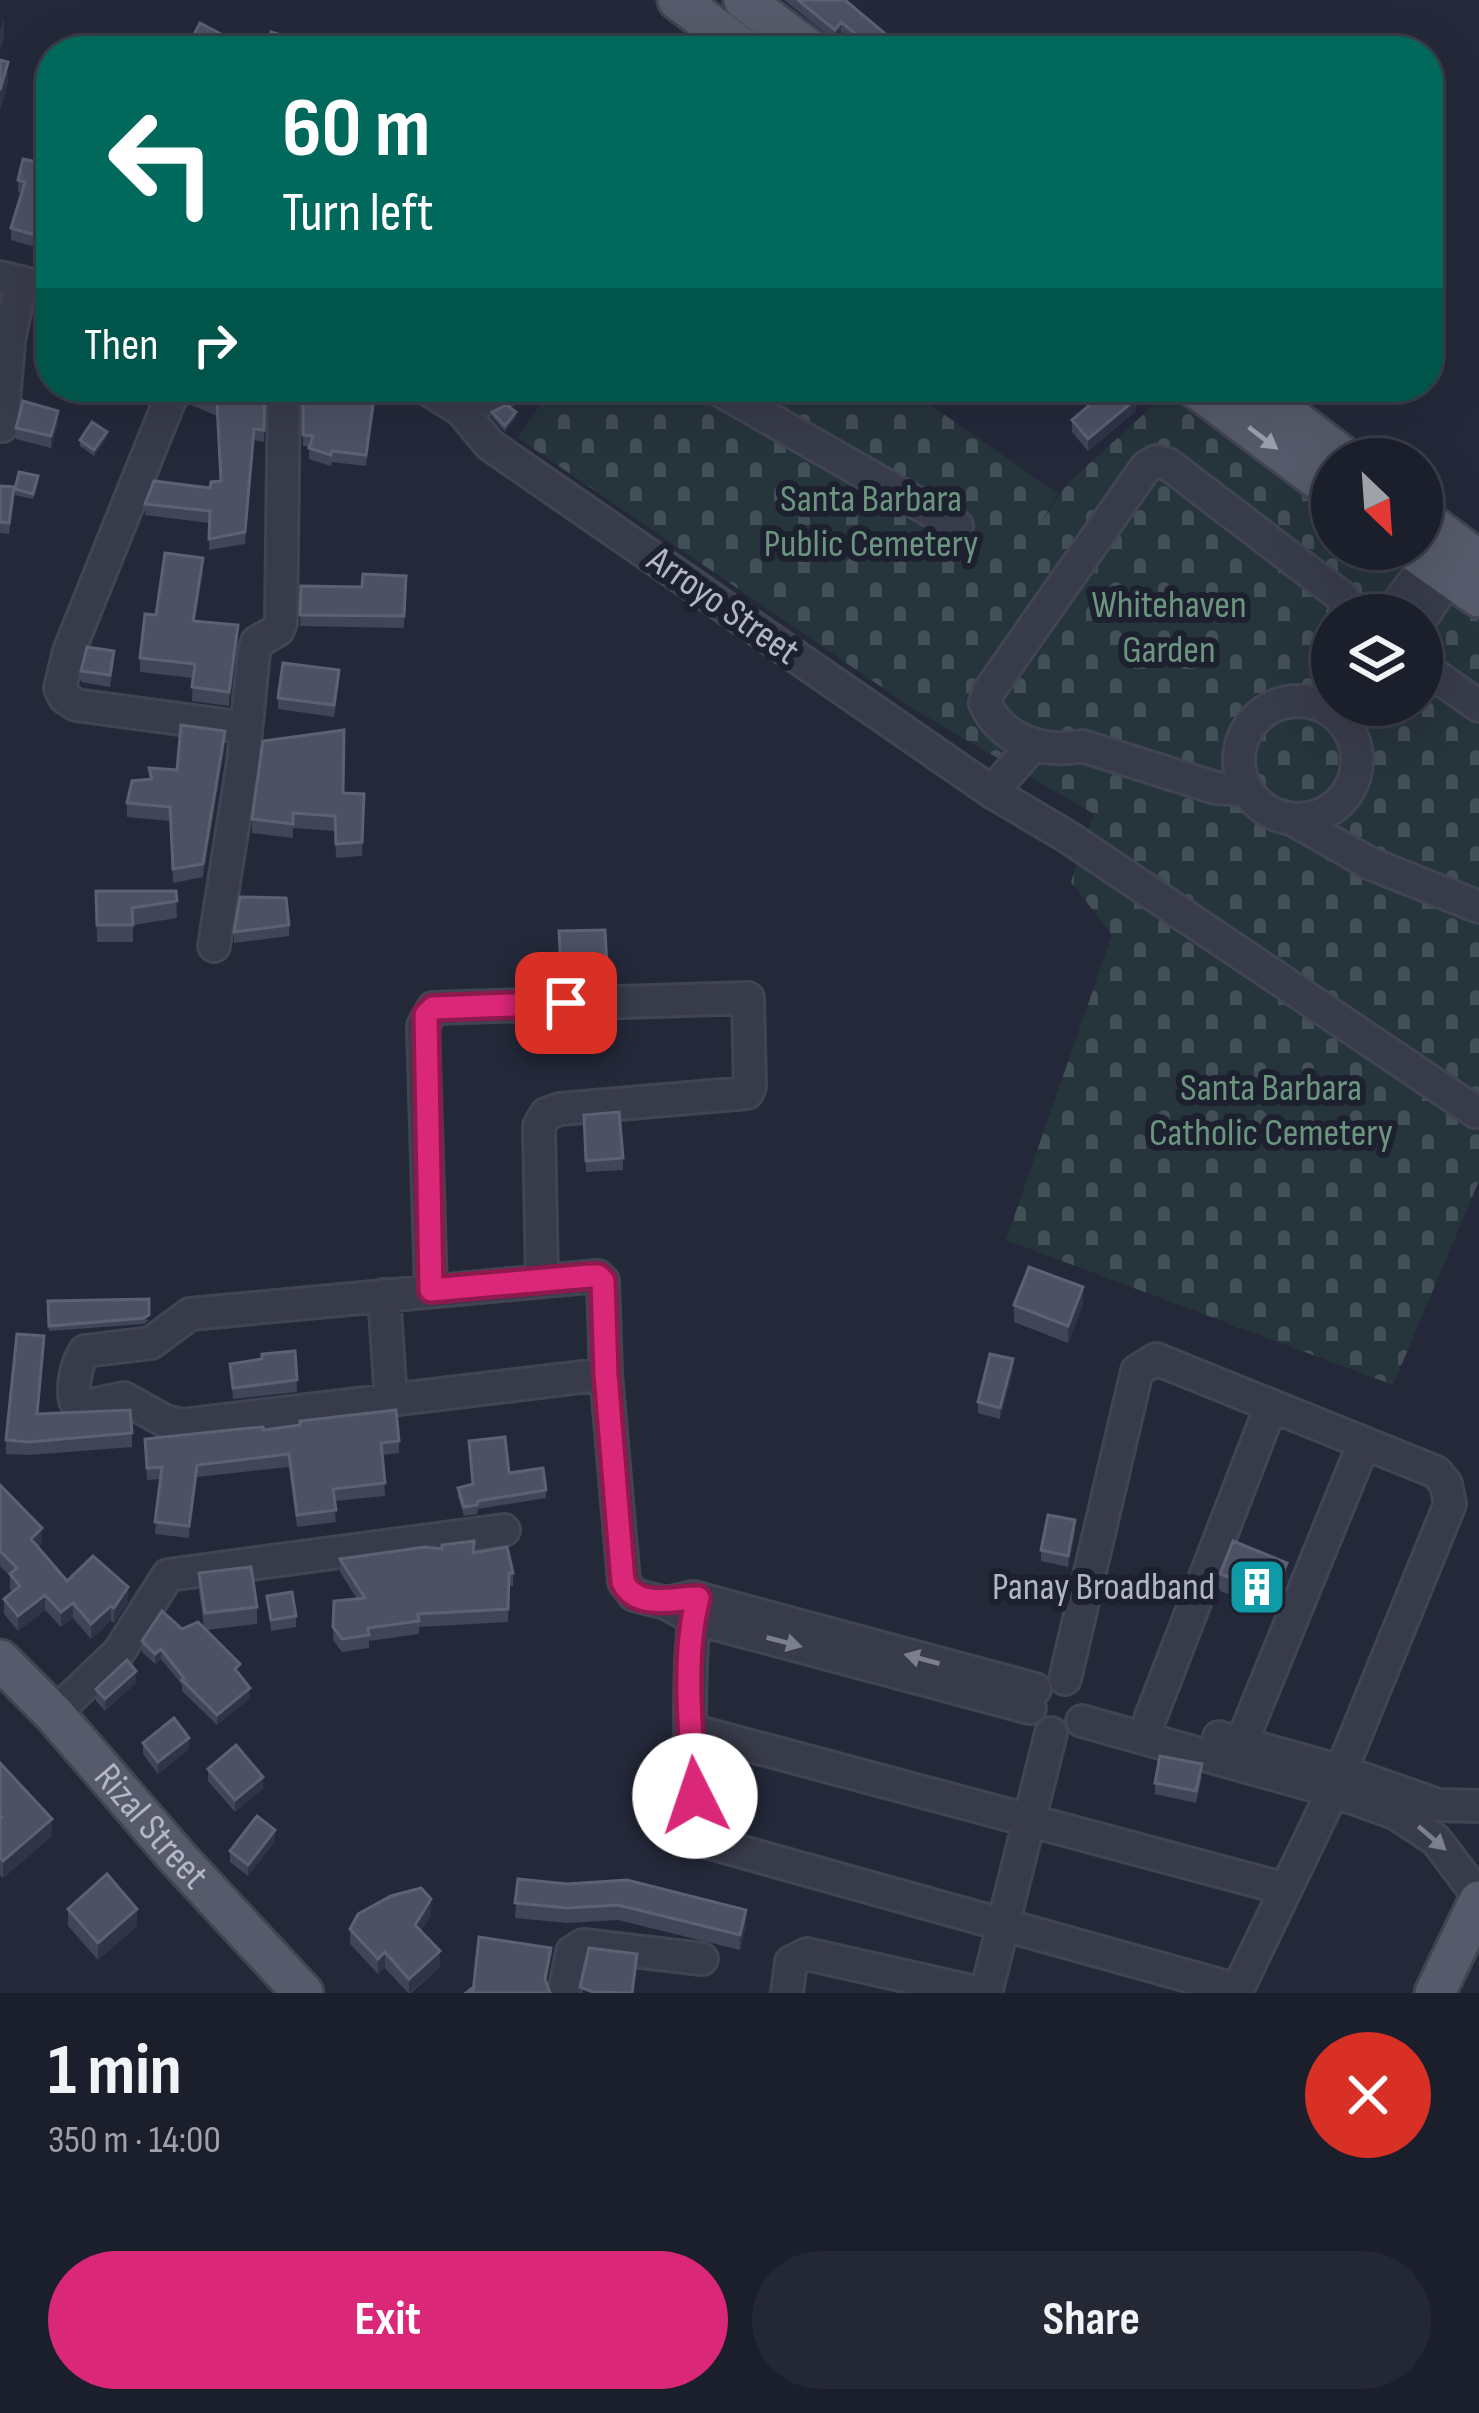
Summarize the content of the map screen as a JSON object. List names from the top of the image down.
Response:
{
  "streets": {
    "main road": ["Rizal Street"],
    "street": ["Arroyo Street"]
  },
  "parks": ["Santa Barbara Public Cemetery", "Whitehaven Garden", "Santa Barbara Catholic Cemetery"],
  "places": {
    "building": ["Panay Broadband"]
  },
  "north": "bottom right",
  "page": {
    "turn": ["60 m", "Turn left"],
    "then": "Then",
    "heading": ["1 min", "350 m · 14:00"],
    "buttons": ["Exit", "Share"]
  }
}
